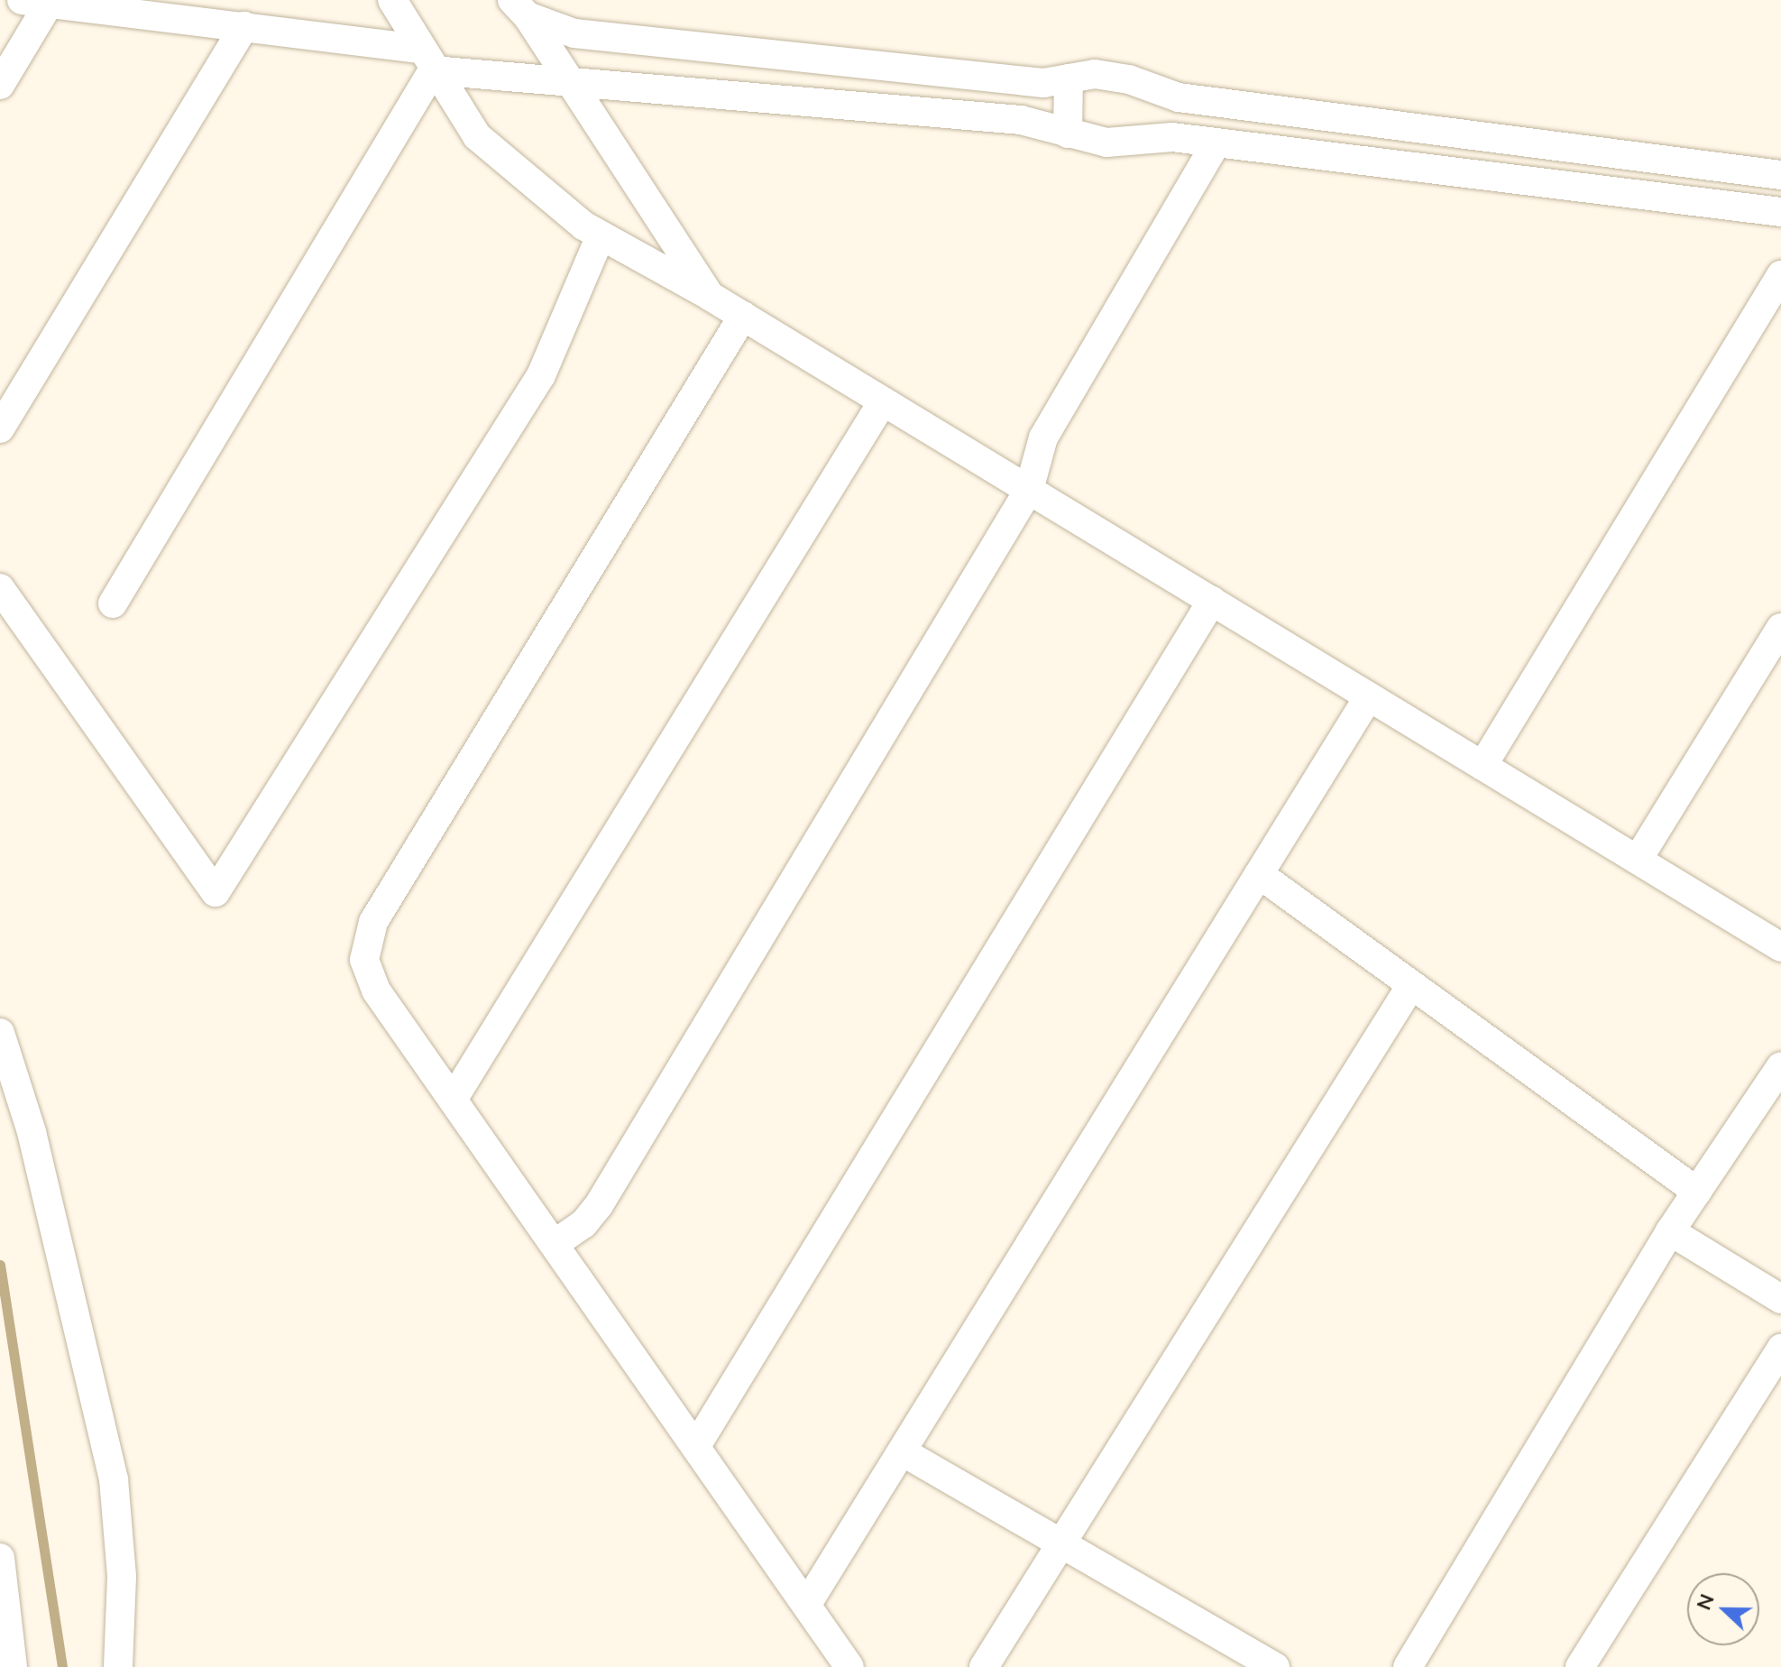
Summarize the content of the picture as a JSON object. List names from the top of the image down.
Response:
{
  "north": "left"
}
